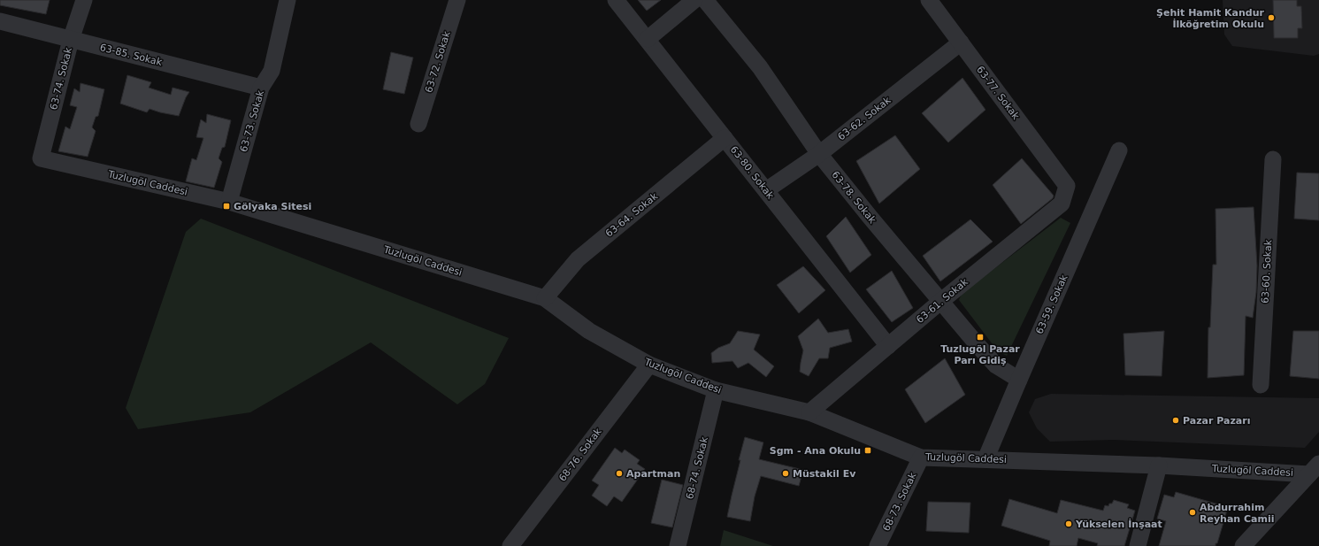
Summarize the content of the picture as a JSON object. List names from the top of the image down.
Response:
{
  "streets": {
    "street": [
      "63-85. Sokak",
      "63-72. Sokak",
      "63-74. Sokak",
      "63-77. Sokak",
      "63-62. Sokak",
      "63-73. Sokak",
      "63-80. Sokak",
      "Tuzlugöl Caddesi",
      "63-78. Sokak",
      "63-64. Sokak",
      "63-60. Sokak",
      "63-61. Sokak",
      "63-59. Sokak",
      "68-76. Sokak",
      "68-74. Sokak",
      "68-73. Sokak"
    ]
  },
  "crossings": [
    ["63-85. Sokak", "63-74. Sokak"],
    ["63-85. Sokak", "63-73. Sokak"],
    ["63-74. Sokak", "Tuzlugöl Caddesi"],
    ["63-77. Sokak", "63-62. Sokak"],
    ["63-77. Sokak", "63-61. Sokak"],
    ["63-62. Sokak", "63-80. Sokak"],
    ["63-62. Sokak", "63-78. Sokak"],
    ["63-73. Sokak", "Tuzlugöl Caddesi"],
    ["63-80. Sokak", "63-64. Sokak"],
    ["63-80. Sokak", "63-61. Sokak"],
    ["Tuzlugöl Caddesi", "63-64. Sokak"],
    ["Tuzlugöl Caddesi", "63-61. Sokak"],
    ["Tuzlugöl Caddesi", "63-59. Sokak"],
    ["Tuzlugöl Caddesi", "68-76. Sokak"],
    ["Tuzlugöl Caddesi", "68-74. Sokak"],
    ["Tuzlugöl Caddesi", "68-73. Sokak"],
    ["63-78. Sokak", "63-61. Sokak"],
    ["63-78. Sokak", "63-59. Sokak"]
  ],
  "places": {
    "other": [
      "Şehit Hamit Kandur İlköğretim Okulu",
      "Pazar Pazarı",
      "Apartman",
      "Müstakil Ev",
      "Abdurrahim Reyhan Camii",
      "Yükselen İnşaat"
    ],
    "transit": ["Gölyaka Sitesi", "Tuzlugöl Pazar Parı Gidiş", "Sgm - Ana Okulu"]
  }
}
